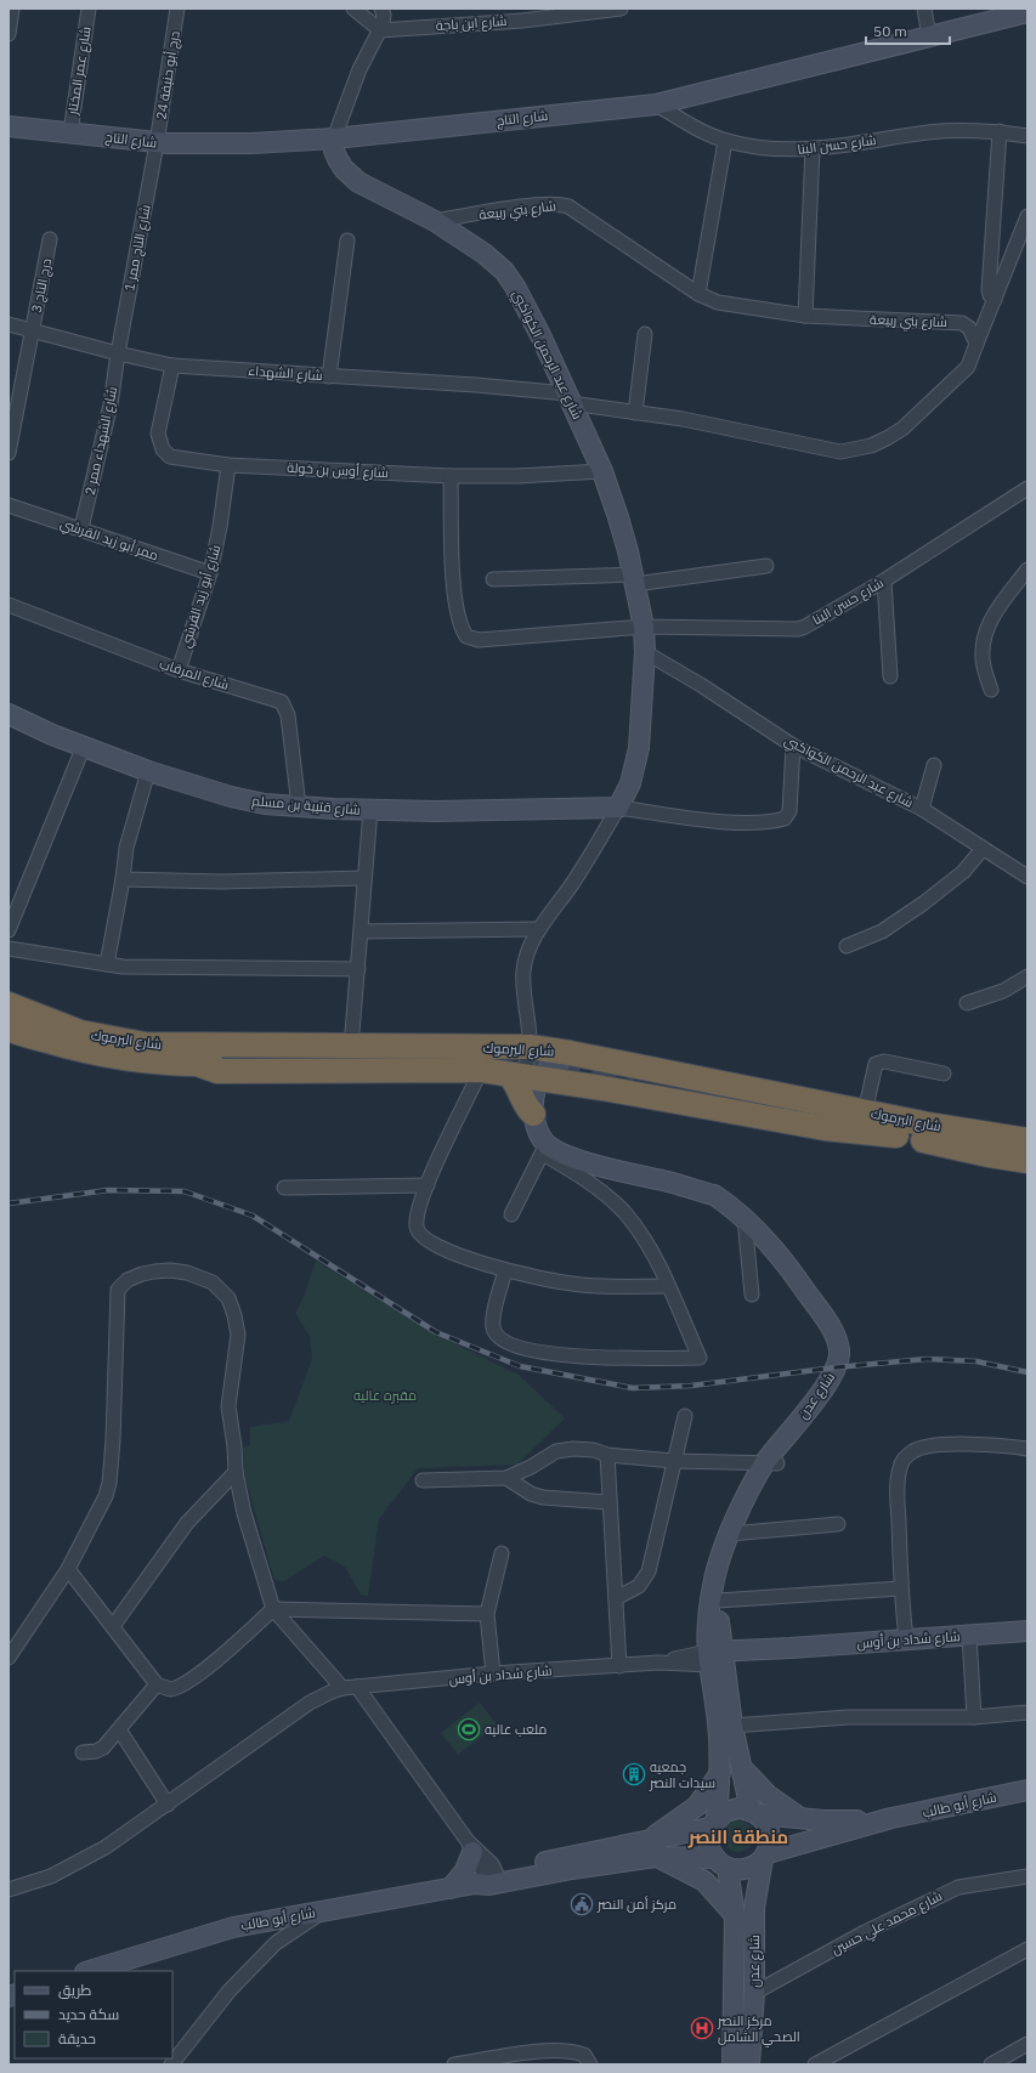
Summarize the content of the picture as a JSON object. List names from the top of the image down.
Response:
{
  "streets": {
    "highway": ["شارع اليرموك"],
    "street": [
      "شارع ابن باجة",
      "شارع عمر المختار",
      "درج أبو حنيفة 24",
      "شارع التاج",
      "شارع حسن البنا",
      "شارع بني ربيعة",
      "شارع التاج ممر 1",
      "درج التاج 3",
      "شارع عبد الرحمن الكواكبي",
      "شارع الشهداء",
      "شارع الشهداء ممر 2",
      "شارع أوس بن خولة",
      "ممر أبو زيد القرشي",
      "شارع أبو زيد القرشي",
      "شارع المرقاب",
      "شارع قتيبة بن مسلم",
      "شارع عدن",
      "شارع شداد بن أوس",
      "شارع أبو طالب",
      "شارع محمد علي حسين"
    ]
  },
  "crossings": [
    ["شارع عمر المختار", "شارع التاج"],
    ["درج أبو حنيفة 24", "شارع التاج"],
    ["درج أبو حنيفة 24", "شارع التاج ممر 1"],
    ["شارع التاج", "شارع حسن البنا"],
    ["شارع التاج", "شارع التاج ممر 1"],
    ["شارع التاج", "شارع عبد الرحمن الكواكبي"],
    ["شارع حسن البنا", "شارع عبد الرحمن الكواكبي"],
    ["شارع بني ربيعة", "شارع عبد الرحمن الكواكبي"],
    ["شارع التاج ممر 1", "شارع الشهداء"],
    ["شارع التاج ممر 1", "شارع الشهداء ممر 2"],
    ["درج التاج 3", "شارع الشهداء"],
    ["شارع عبد الرحمن الكواكبي", "شارع الشهداء"],
    ["شارع عبد الرحمن الكواكبي", "شارع أوس بن خولة"],
    ["شارع عبد الرحمن الكواكبي", "شارع قتيبة بن مسلم"],
    ["شارع الشهداء", "شارع الشهداء ممر 2"],
    ["شارع الشهداء", "شارع أوس بن خولة"],
    ["شارع الشهداء ممر 2", "ممر أبو زيد القرشي"],
    ["شارع أوس بن خولة", "شارع أبو زيد القرشي"],
    ["ممر أبو زيد القرشي", "شارع أبو زيد القرشي"],
    ["شارع أبو زيد القرشي", "شارع المرقاب"],
    ["شارع المرقاب", "شارع قتيبة بن مسلم"],
    ["شارع عدن", "شارع شداد بن أوس"],
    ["شارع عدن", "شارع أبو طالب"],
    ["شارع عدن", "شارع محمد علي حسين"]
  ],
  "districts": ["منطقة النصر"],
  "parks": ["مقبره عاليه"],
  "places": {
    "sports": ["ملعب عاليه"],
    "building": ["جمعيه سيدات النصر"],
    "public building": ["مركز أمن النصر"],
    "hospital": ["مركز النصر الصحي الشامل"]
  },
  "legend": ["طريق", "سكة حديد", "حديقة"],
  "scale_bar": "50 m"
}
